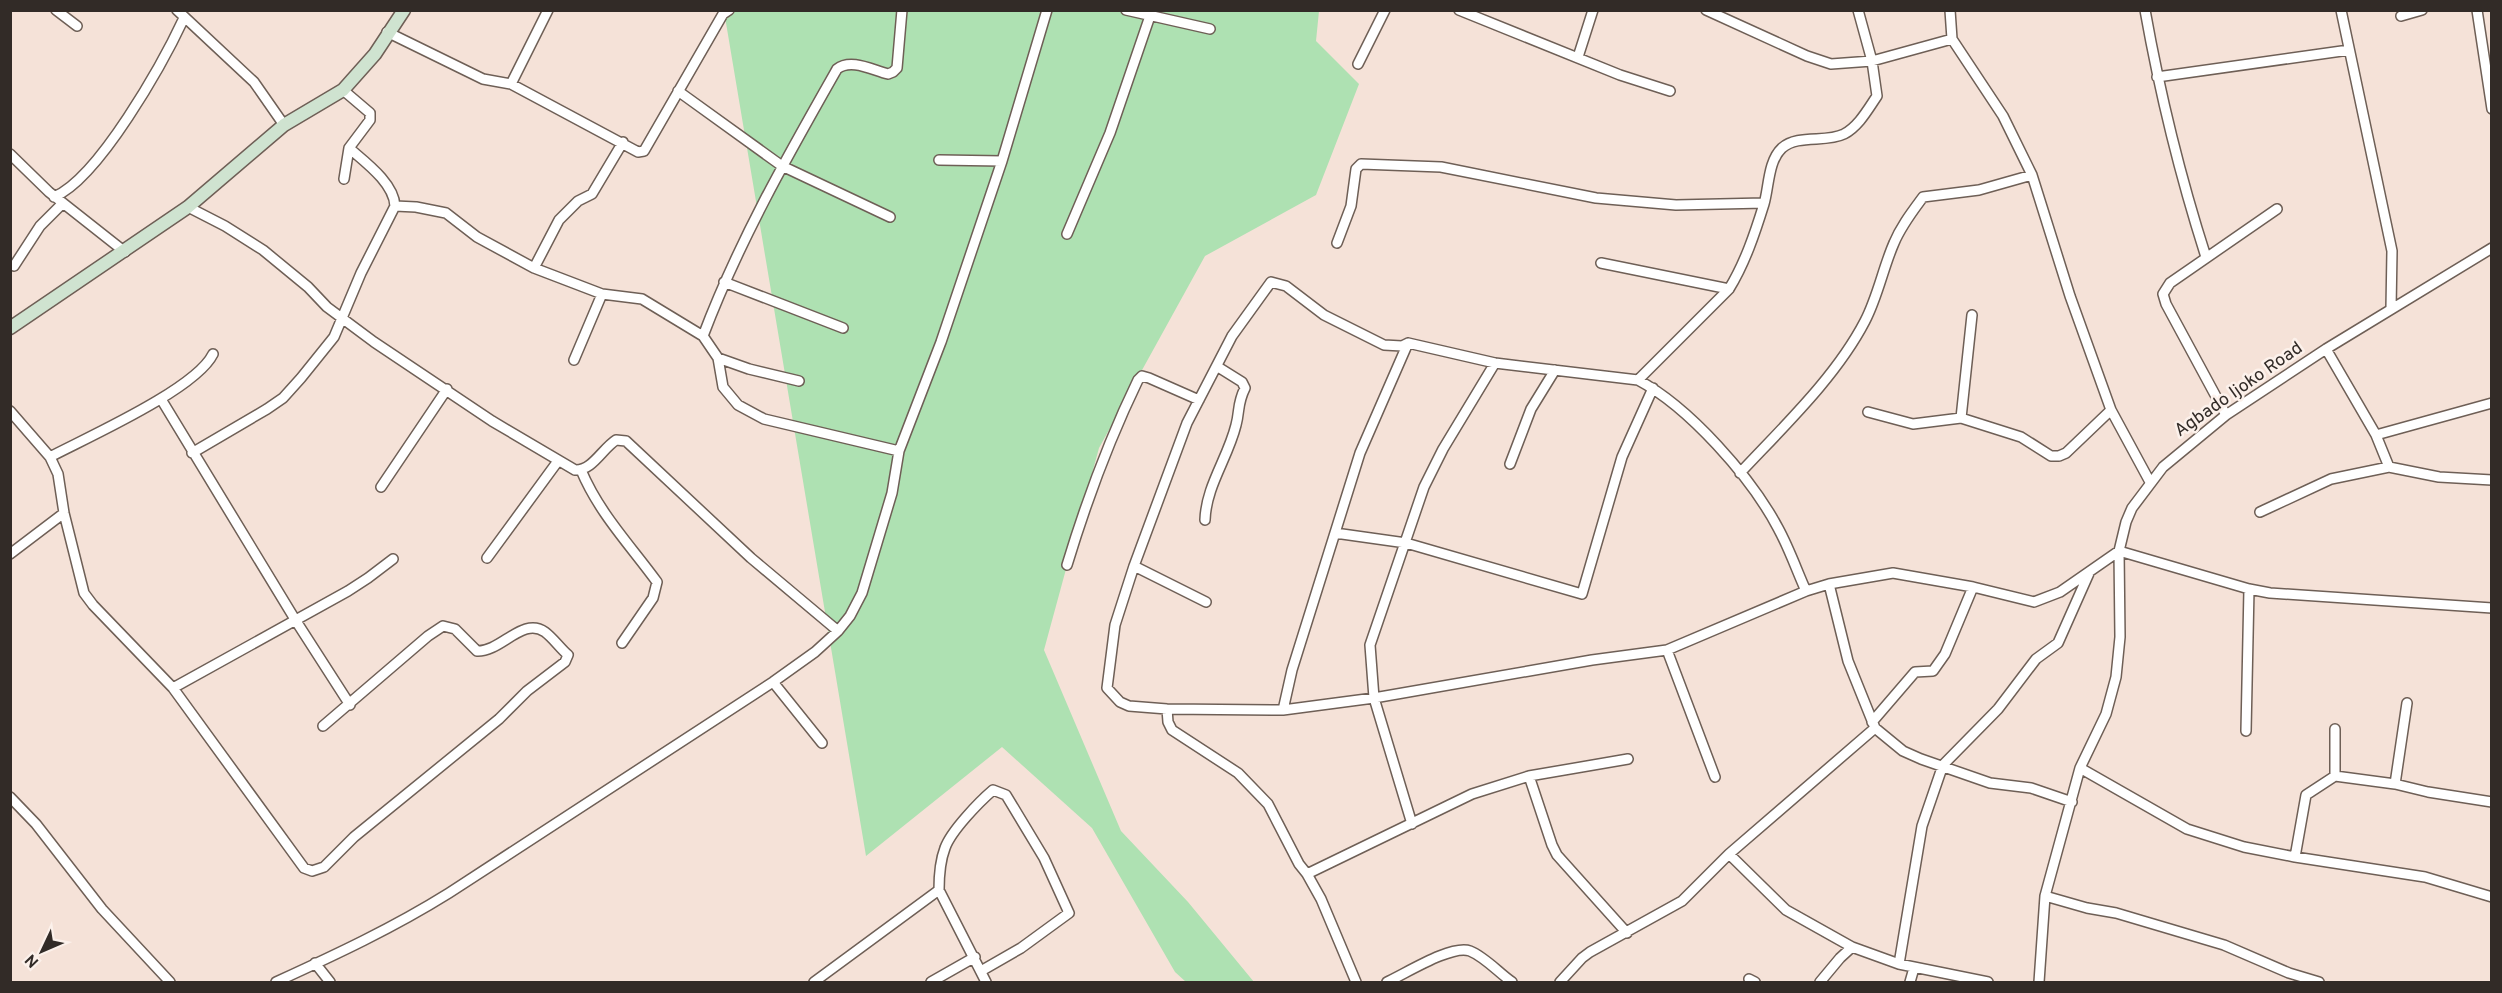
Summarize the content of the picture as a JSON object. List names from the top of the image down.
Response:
{
  "streets": {
    "street": ["Agbado Ijoko Road"]
  },
  "north": "bottom left"
}
